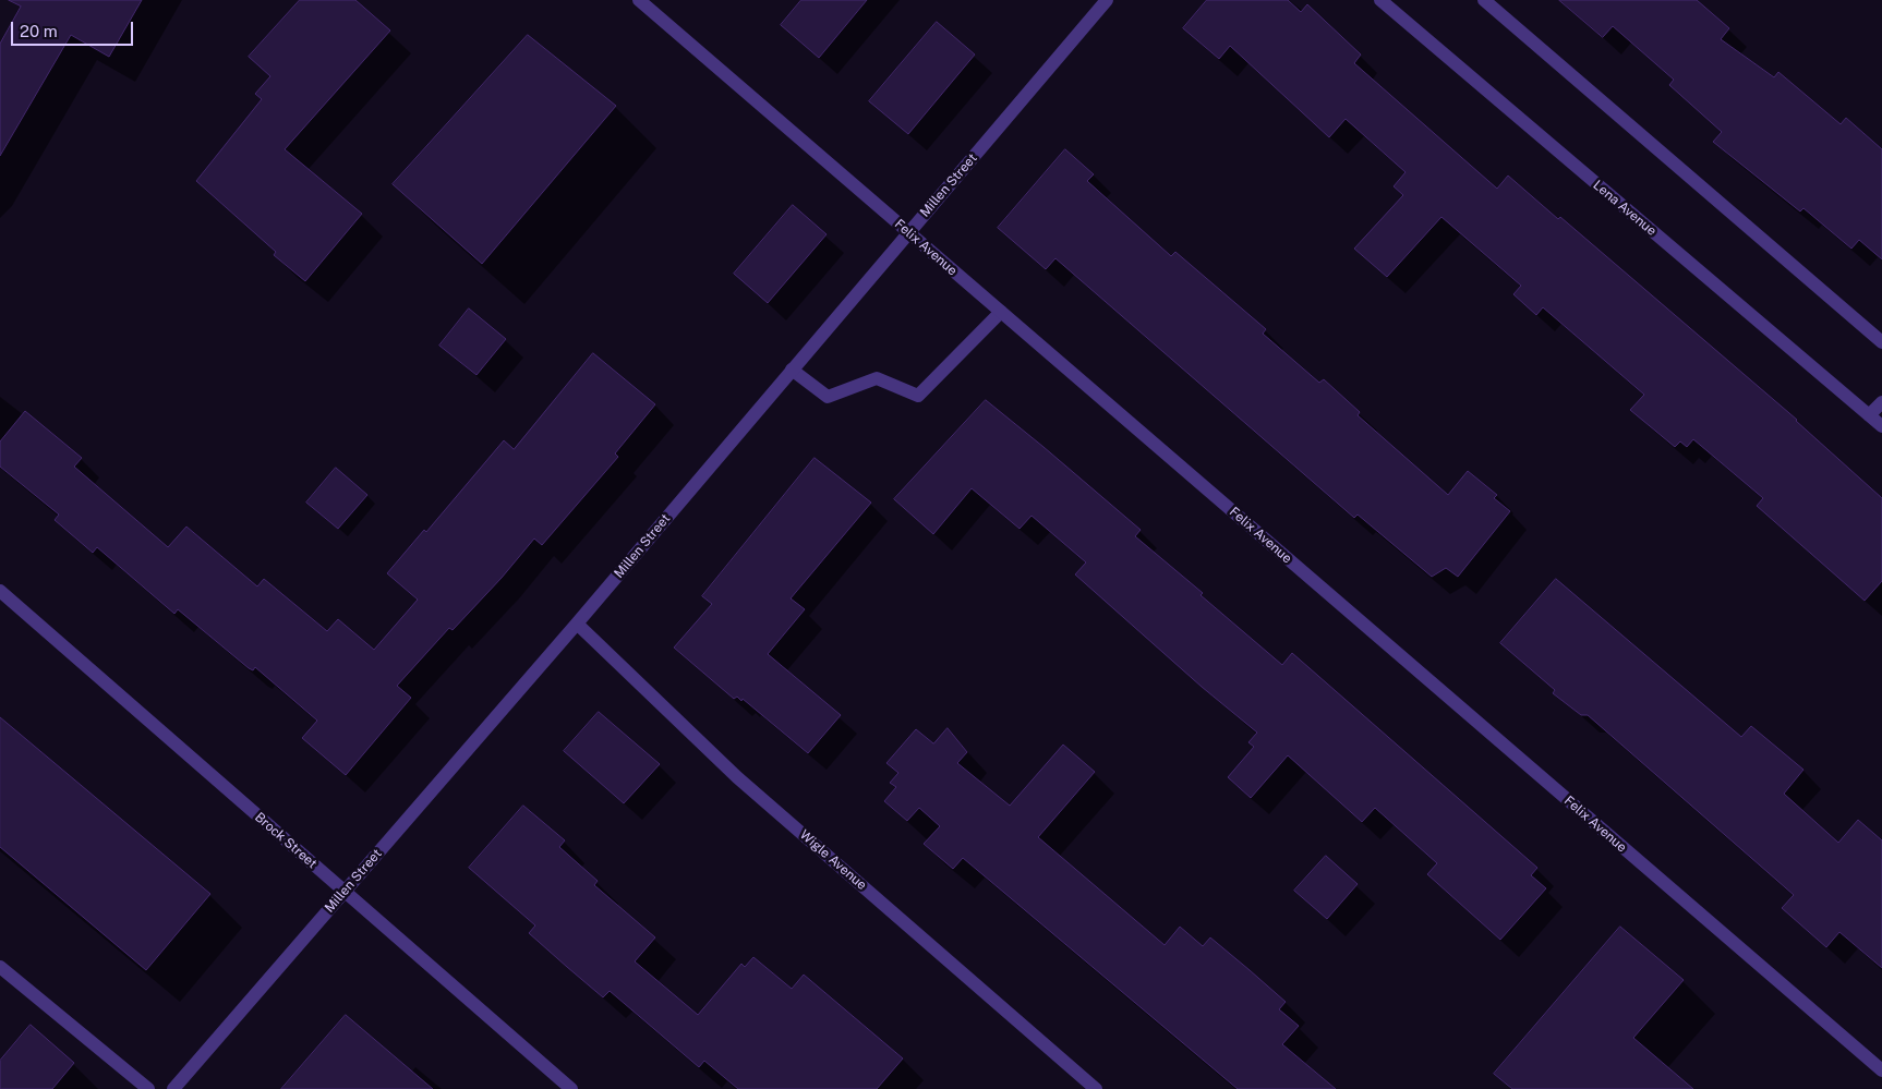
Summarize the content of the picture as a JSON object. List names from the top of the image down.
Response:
{
  "streets": {
    "street": [
      "Millen Street",
      "Lena Avenue",
      "Felix Avenue",
      "Brock Street",
      "Wigle Avenue"
    ]
  },
  "crossings": [
    ["Millen Street", "Felix Avenue"],
    ["Millen Street", "Brock Street"],
    ["Millen Street", "Wigle Avenue"]
  ],
  "scale_bar": "20 m"
}
